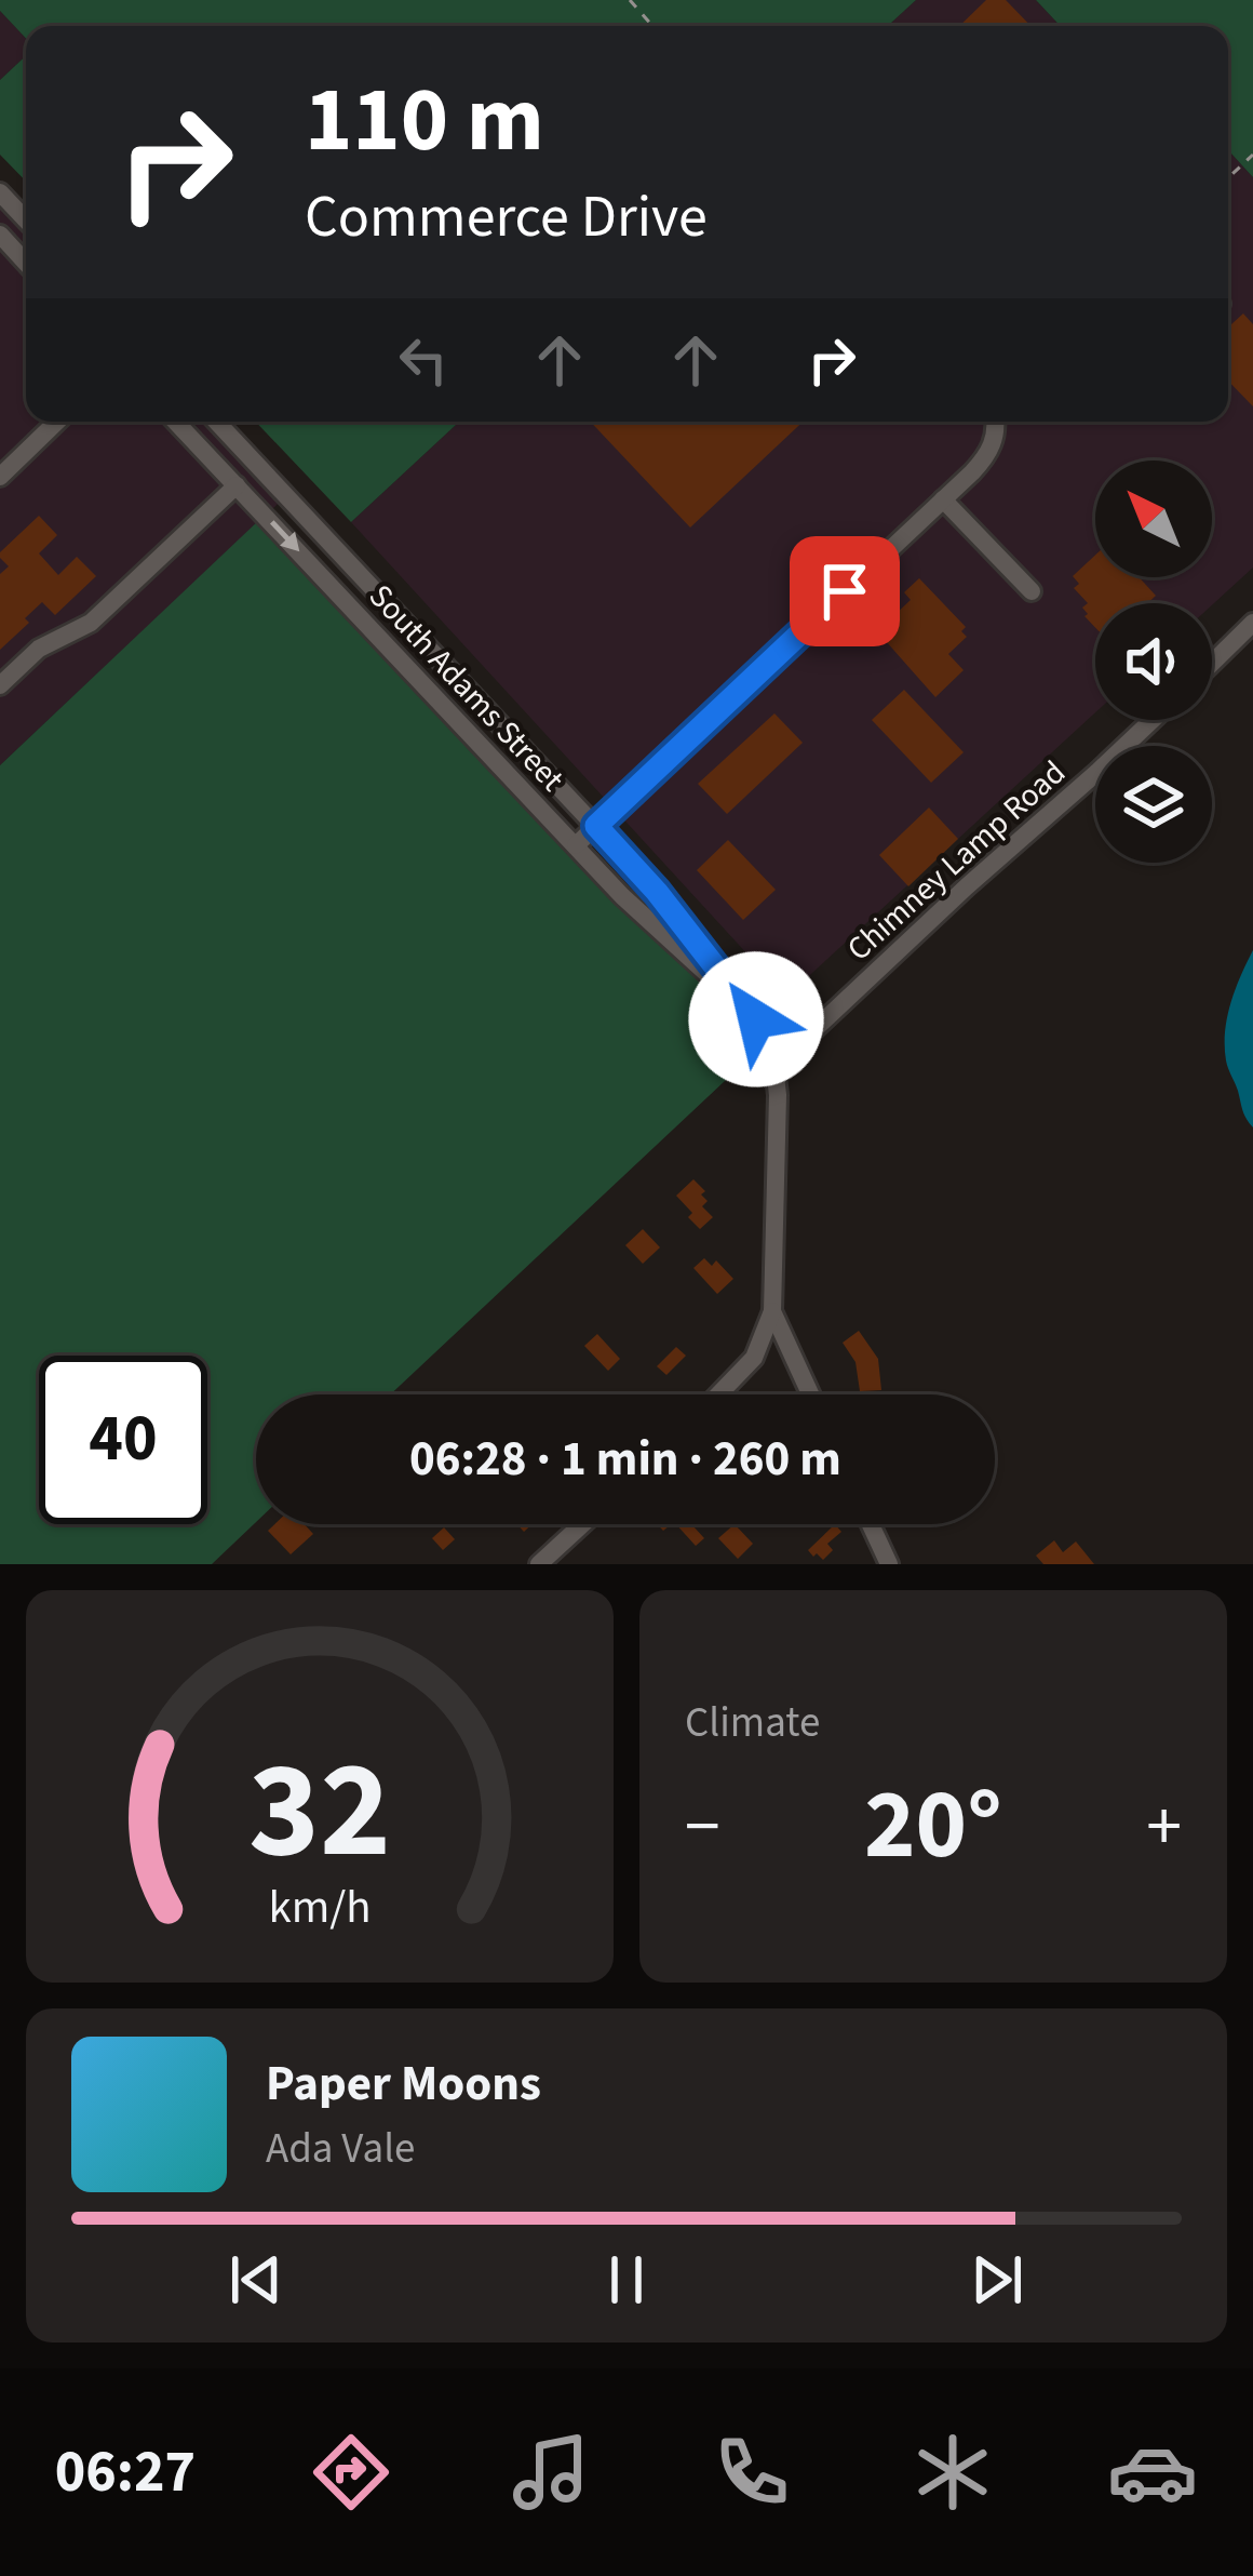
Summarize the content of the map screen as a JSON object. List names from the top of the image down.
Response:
{
  "streets": {
    "street": ["South Adams Street", "Chimney Lamp Road"]
  },
  "crossings": [
    ["South Adams Street", "Chimney Lamp Road"]
  ],
  "north": "top left",
  "page": {
    "turn": ["110 m", "Commerce Drive"],
    "limit": "40",
    "trip": "06:28 · 1 min · 260 m",
    "tile": "Climate",
    "heat": ["−", "20°", "+"],
    "song": ["Paper Moons", "Ada Vale"],
    "tabs": "06:27",
    "gauge": ["32", "km/h"]
  }
}
